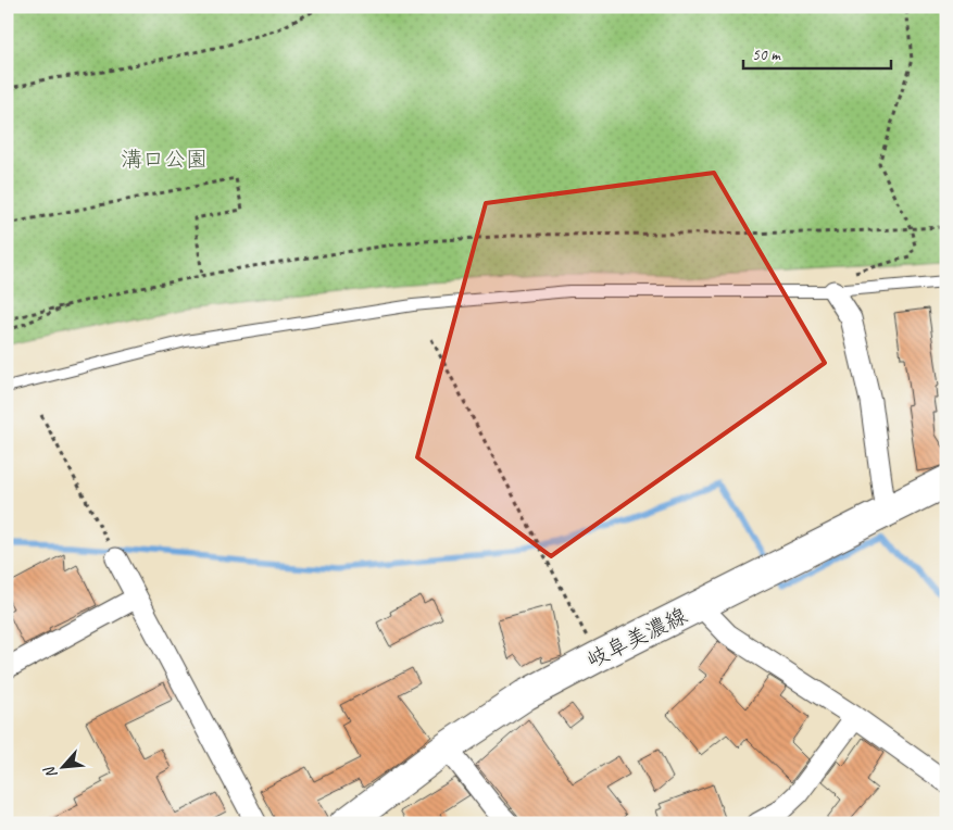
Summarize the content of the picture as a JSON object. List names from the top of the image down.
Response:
{
  "streets": {
    "main road": ["岐阜美濃線"]
  },
  "parks": ["溝口公園"],
  "scale_bar": "50 m",
  "north": "bottom left"
}
